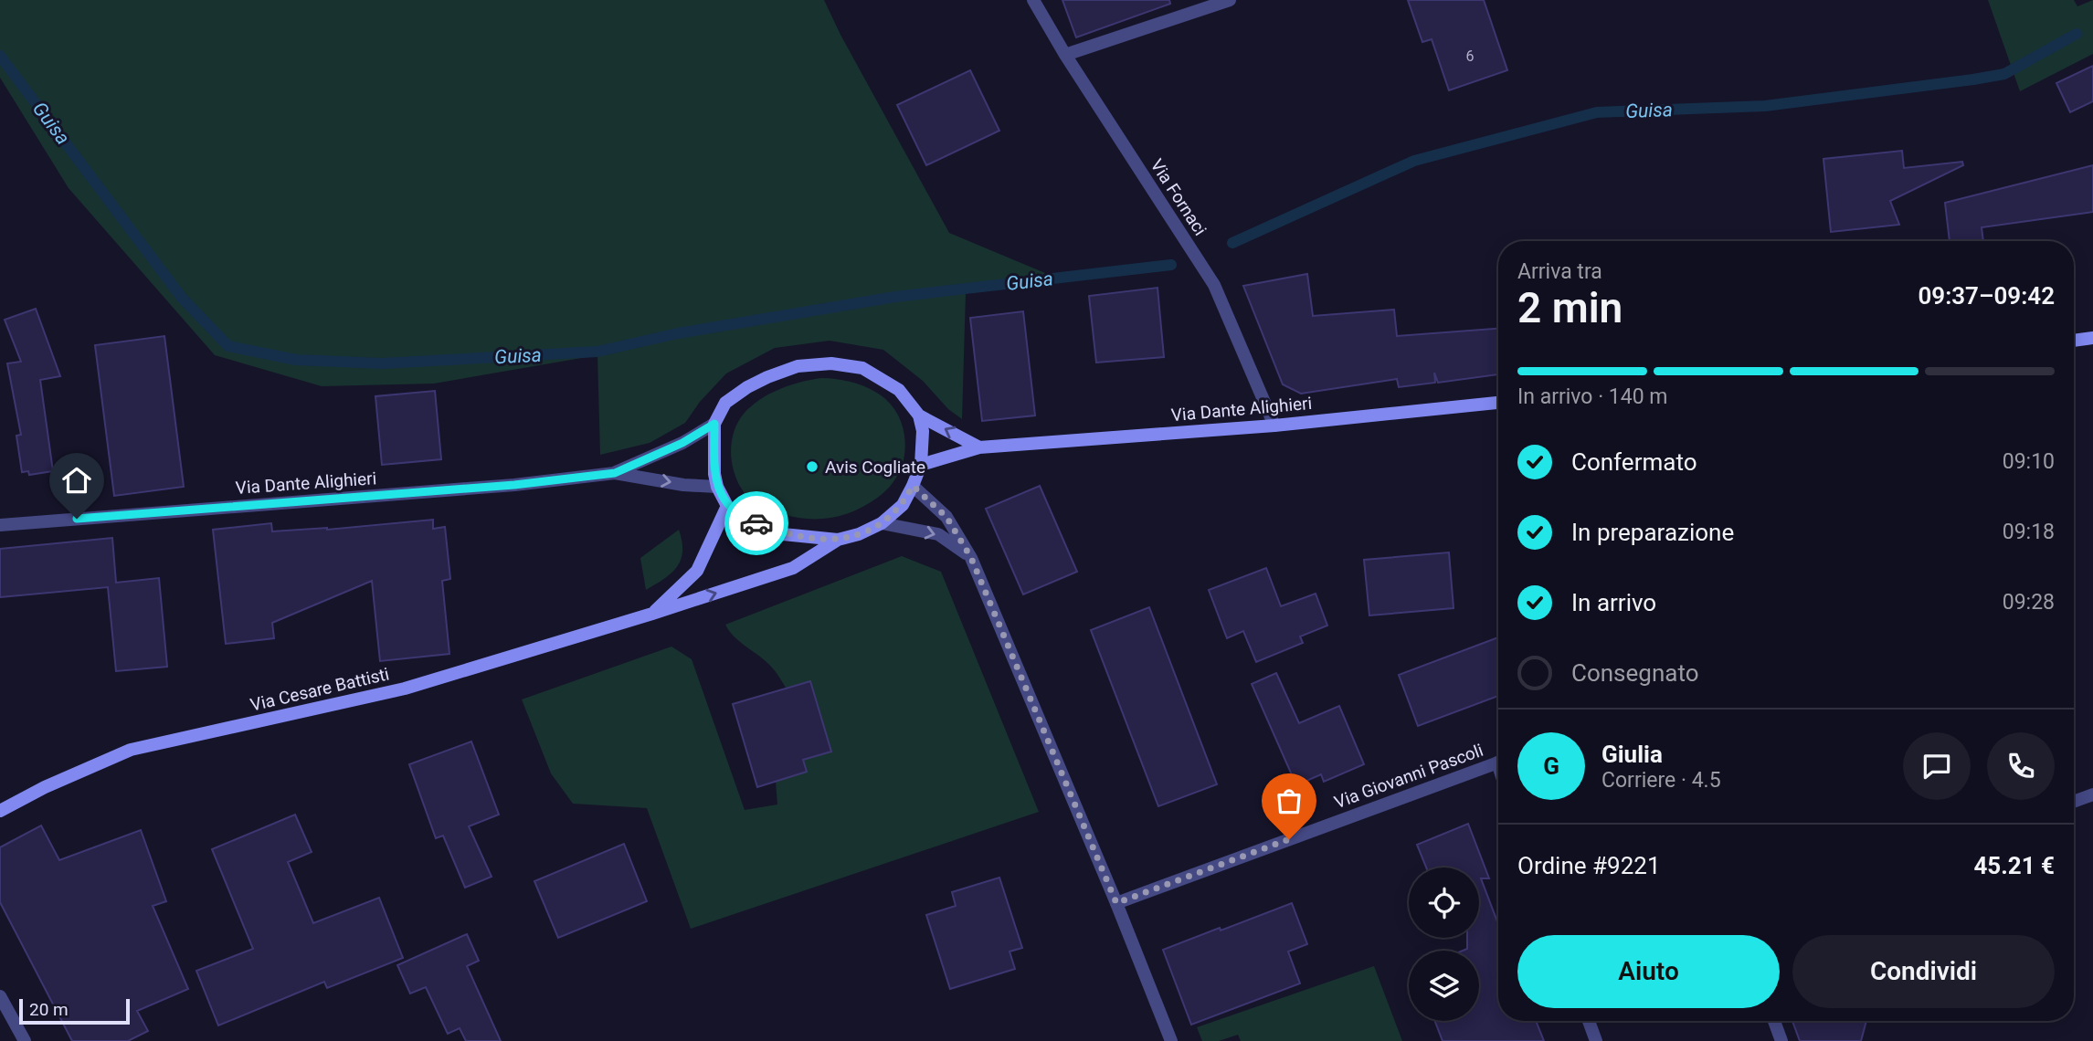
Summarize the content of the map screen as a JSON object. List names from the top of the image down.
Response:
{
  "streets": {
    "street": [
      "Via Fornaci",
      "Via Dante Alighieri",
      "Via Cesare Battisti",
      "Via Giovanni Pascoli"
    ]
  },
  "crossings": [
    ["Via Fornaci", "Via Dante Alighieri"],
    ["Via Dante Alighieri", "Via Cesare Battisti"]
  ],
  "water": ["Guisa"],
  "places": ["Avis Cogliate"],
  "house_numbers": ["6"],
  "scale_bar": "20 m",
  "page": {
    "heading": ["2 min", "Arriva tra", "09:37–09:42"],
    "panel": [
      "Giulia",
      "Corriere · 4.5",
      "Ordine #9221",
      "45.21 €"
    ],
    "bar": "In arrivo · 140 m",
    "list": [
      ["Confermato", "09:10"],
      ["In preparazione", "09:18"],
      ["In arrivo", "09:28"],
      "Consegnato"
    ],
    "round": "G",
    "buttons": ["Aiuto", "Condividi"],
    "scale": "20 m"
  }
}
